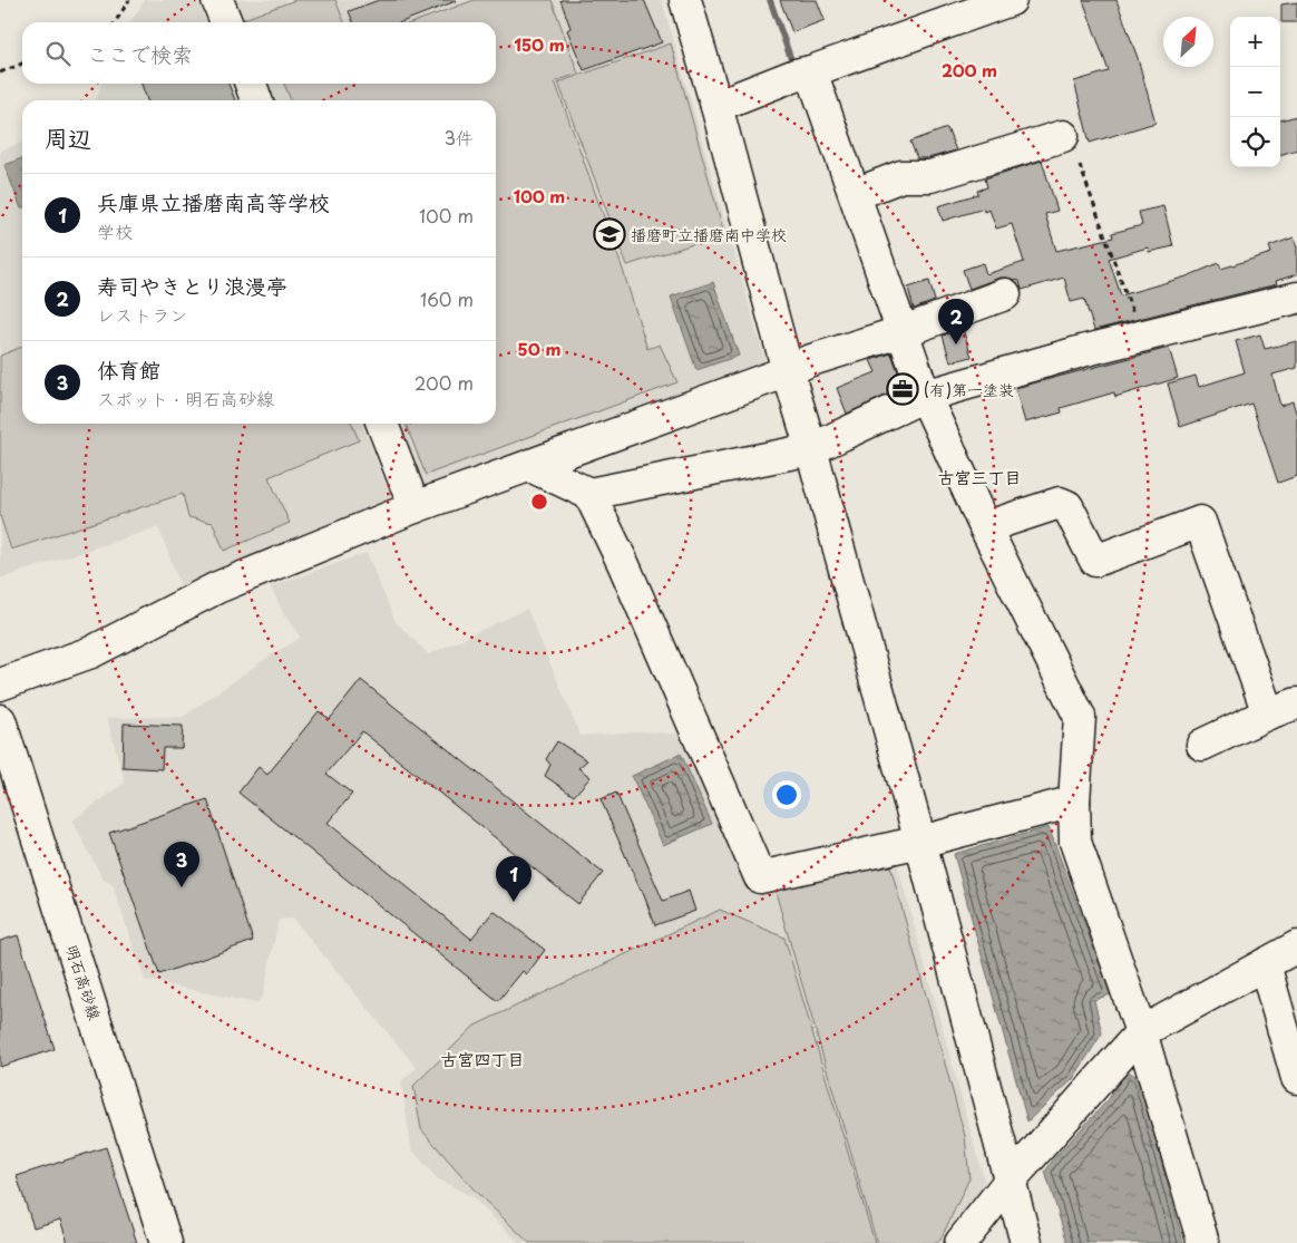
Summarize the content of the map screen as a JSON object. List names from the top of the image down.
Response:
{
  "streets": {
    "street": ["明石高砂線"]
  },
  "districts": ["古宮三丁目", "古宮四丁目"],
  "places": {
    "school or university": ["播磨町立播磨南中学校"],
    "office": ["(有)第一塗装"]
  },
  "north": "top right",
  "page": {
    "map_buttons": ["+", "−"],
    "search": "ここで検索",
    "heading": ["周辺", "3件"],
    "list": [
      {
        "mark": "1",
        "name": "兵庫県立播磨南高等学校",
        "note": "学校",
        "value": "100 m"
      },
      {
        "mark": "2",
        "name": "寿司やきとり浪漫亭",
        "note": "レストラン",
        "value": "160 m"
      },
      {
        "mark": "3",
        "name": "体育館",
        "note": "スポット · 明石高砂線",
        "value": "200 m"
      }
    ],
    "pins": ["2", "3", "1"]
  },
  "rings": [
    "150 m",
    "200 m",
    "100 m",
    "50 m"
  ]
}
